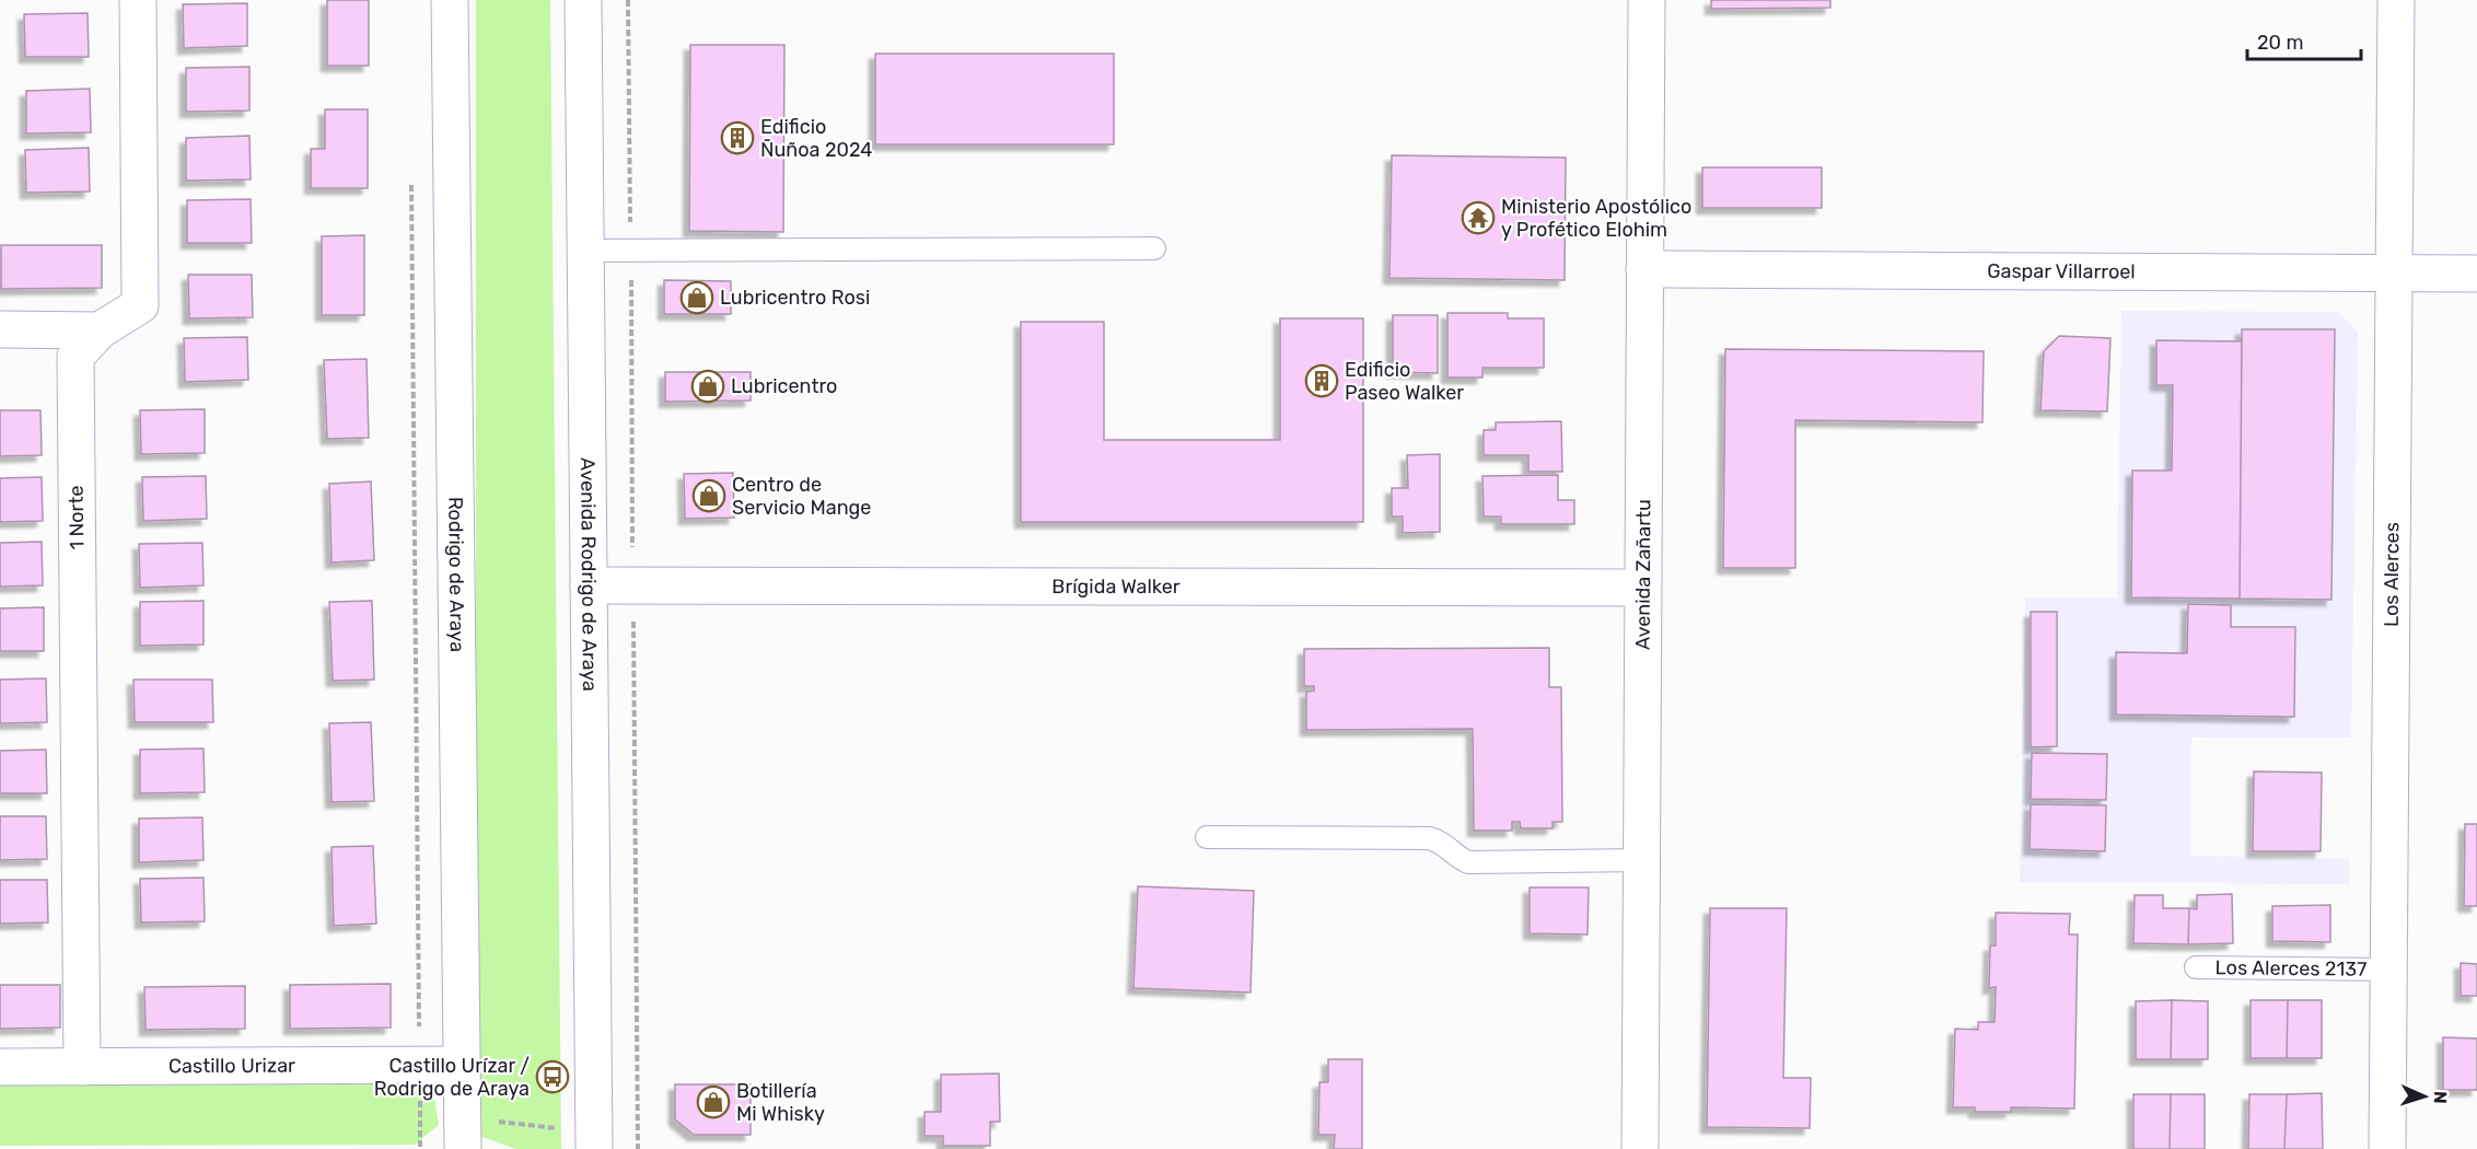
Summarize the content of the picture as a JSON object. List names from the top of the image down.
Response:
{
  "streets": {
    "street": [
      "Gaspar Villarroel",
      "1 Norte",
      "Rodrigo de Araya",
      "Avenida Rodrigo de Araya",
      "Avenida Zañartu",
      "Los Alerces",
      "Brígida Walker",
      "Castillo Urizar"
    ],
    "lane": ["Los Alerces 2137"]
  },
  "crossings": [
    ["Gaspar Villarroel", "Avenida Zañartu"],
    ["Gaspar Villarroel", "Los Alerces"],
    ["1 Norte", "Castillo Urizar"],
    ["Rodrigo de Araya", "Castillo Urizar"],
    ["Avenida Rodrigo de Araya", "Brígida Walker"],
    ["Avenida Zañartu", "Brígida Walker"],
    ["Los Alerces", "Los Alerces 2137"]
  ],
  "places": {
    "building": ["Edificio Ñuñoa 2024", "Edificio Paseo Walker"],
    "temple": ["Ministerio Apostólico y Profético Elohim"],
    "shop": [
      "Lubricentro Rosi",
      "Lubricentro",
      "Centro de Servicio Mange",
      "Botillería Mi Whisky"
    ],
    "bus stop": ["Castillo Urízar / Rodrigo de Araya"]
  },
  "scale_bar": "20 m",
  "north": "right"
}
